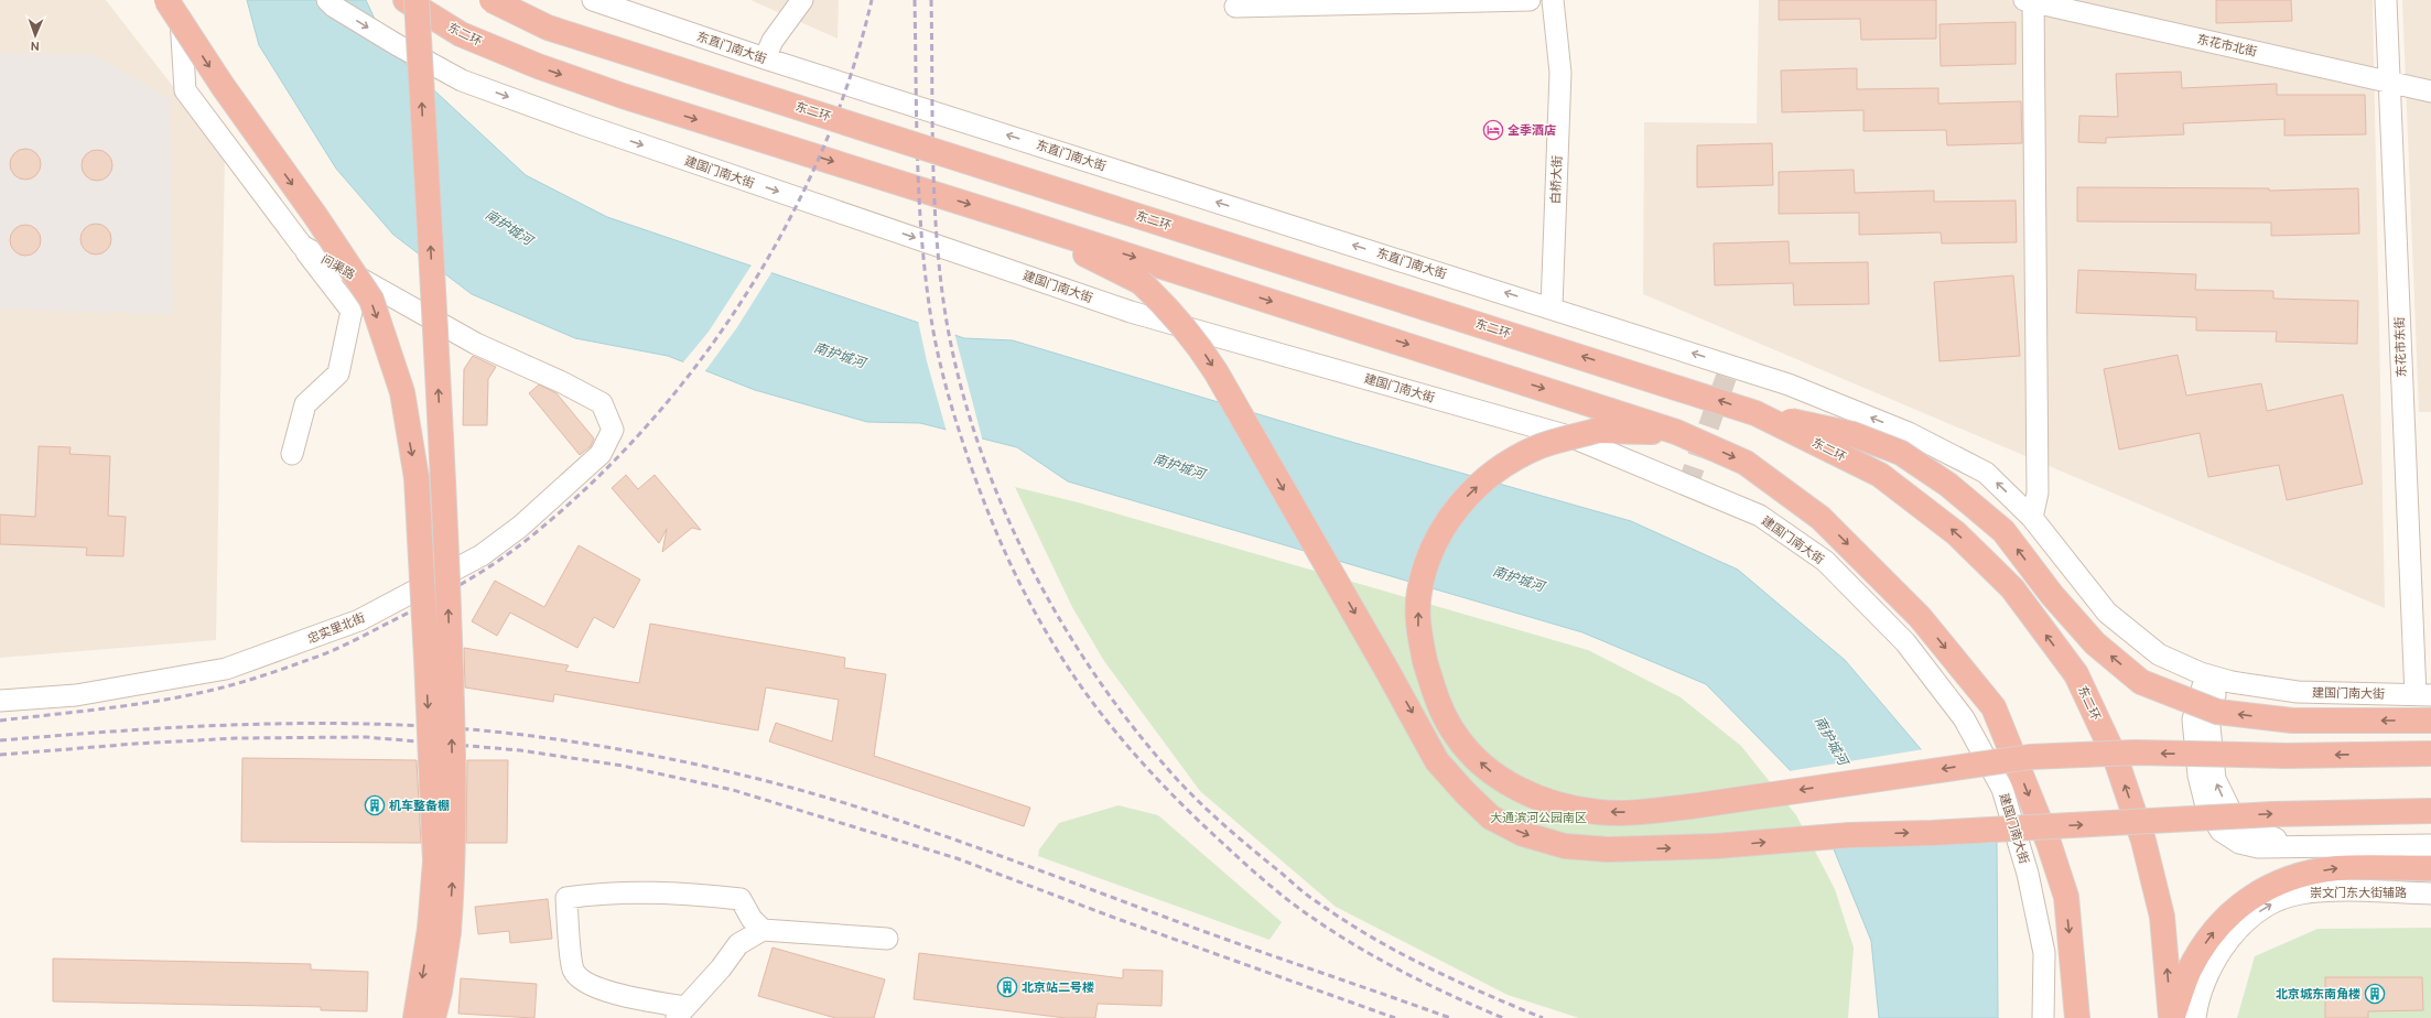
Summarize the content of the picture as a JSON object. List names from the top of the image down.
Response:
{
  "streets": {
    "highway": ["东二环"],
    "street": [
      "东花市北街",
      "东直门南大街",
      "建国门南大街",
      "白桥大街",
      "问渠路",
      "东花市东街",
      "忠实里北街",
      "崇文门东大街辅路"
    ]
  },
  "crossings": [
    ["东花市北街", "东花市东街"],
    ["东直门南大街", "建国门南大街"],
    ["东直门南大街", "白桥大街"],
    ["建国门南大街", "白桥大街"],
    ["建国门南大街", "东花市东街"],
    ["问渠路", "忠实里北街"]
  ],
  "one_way": ["东直门南大街", "崇文门东大街辅路"],
  "water": ["南护城河"],
  "parks": ["大通滨河公园南区"],
  "places": {
    "hotel": ["全季酒店"],
    "building": ["机车整备棚", "北京站二号楼", "北京城东南角楼"]
  },
  "north": "bottom"
}
